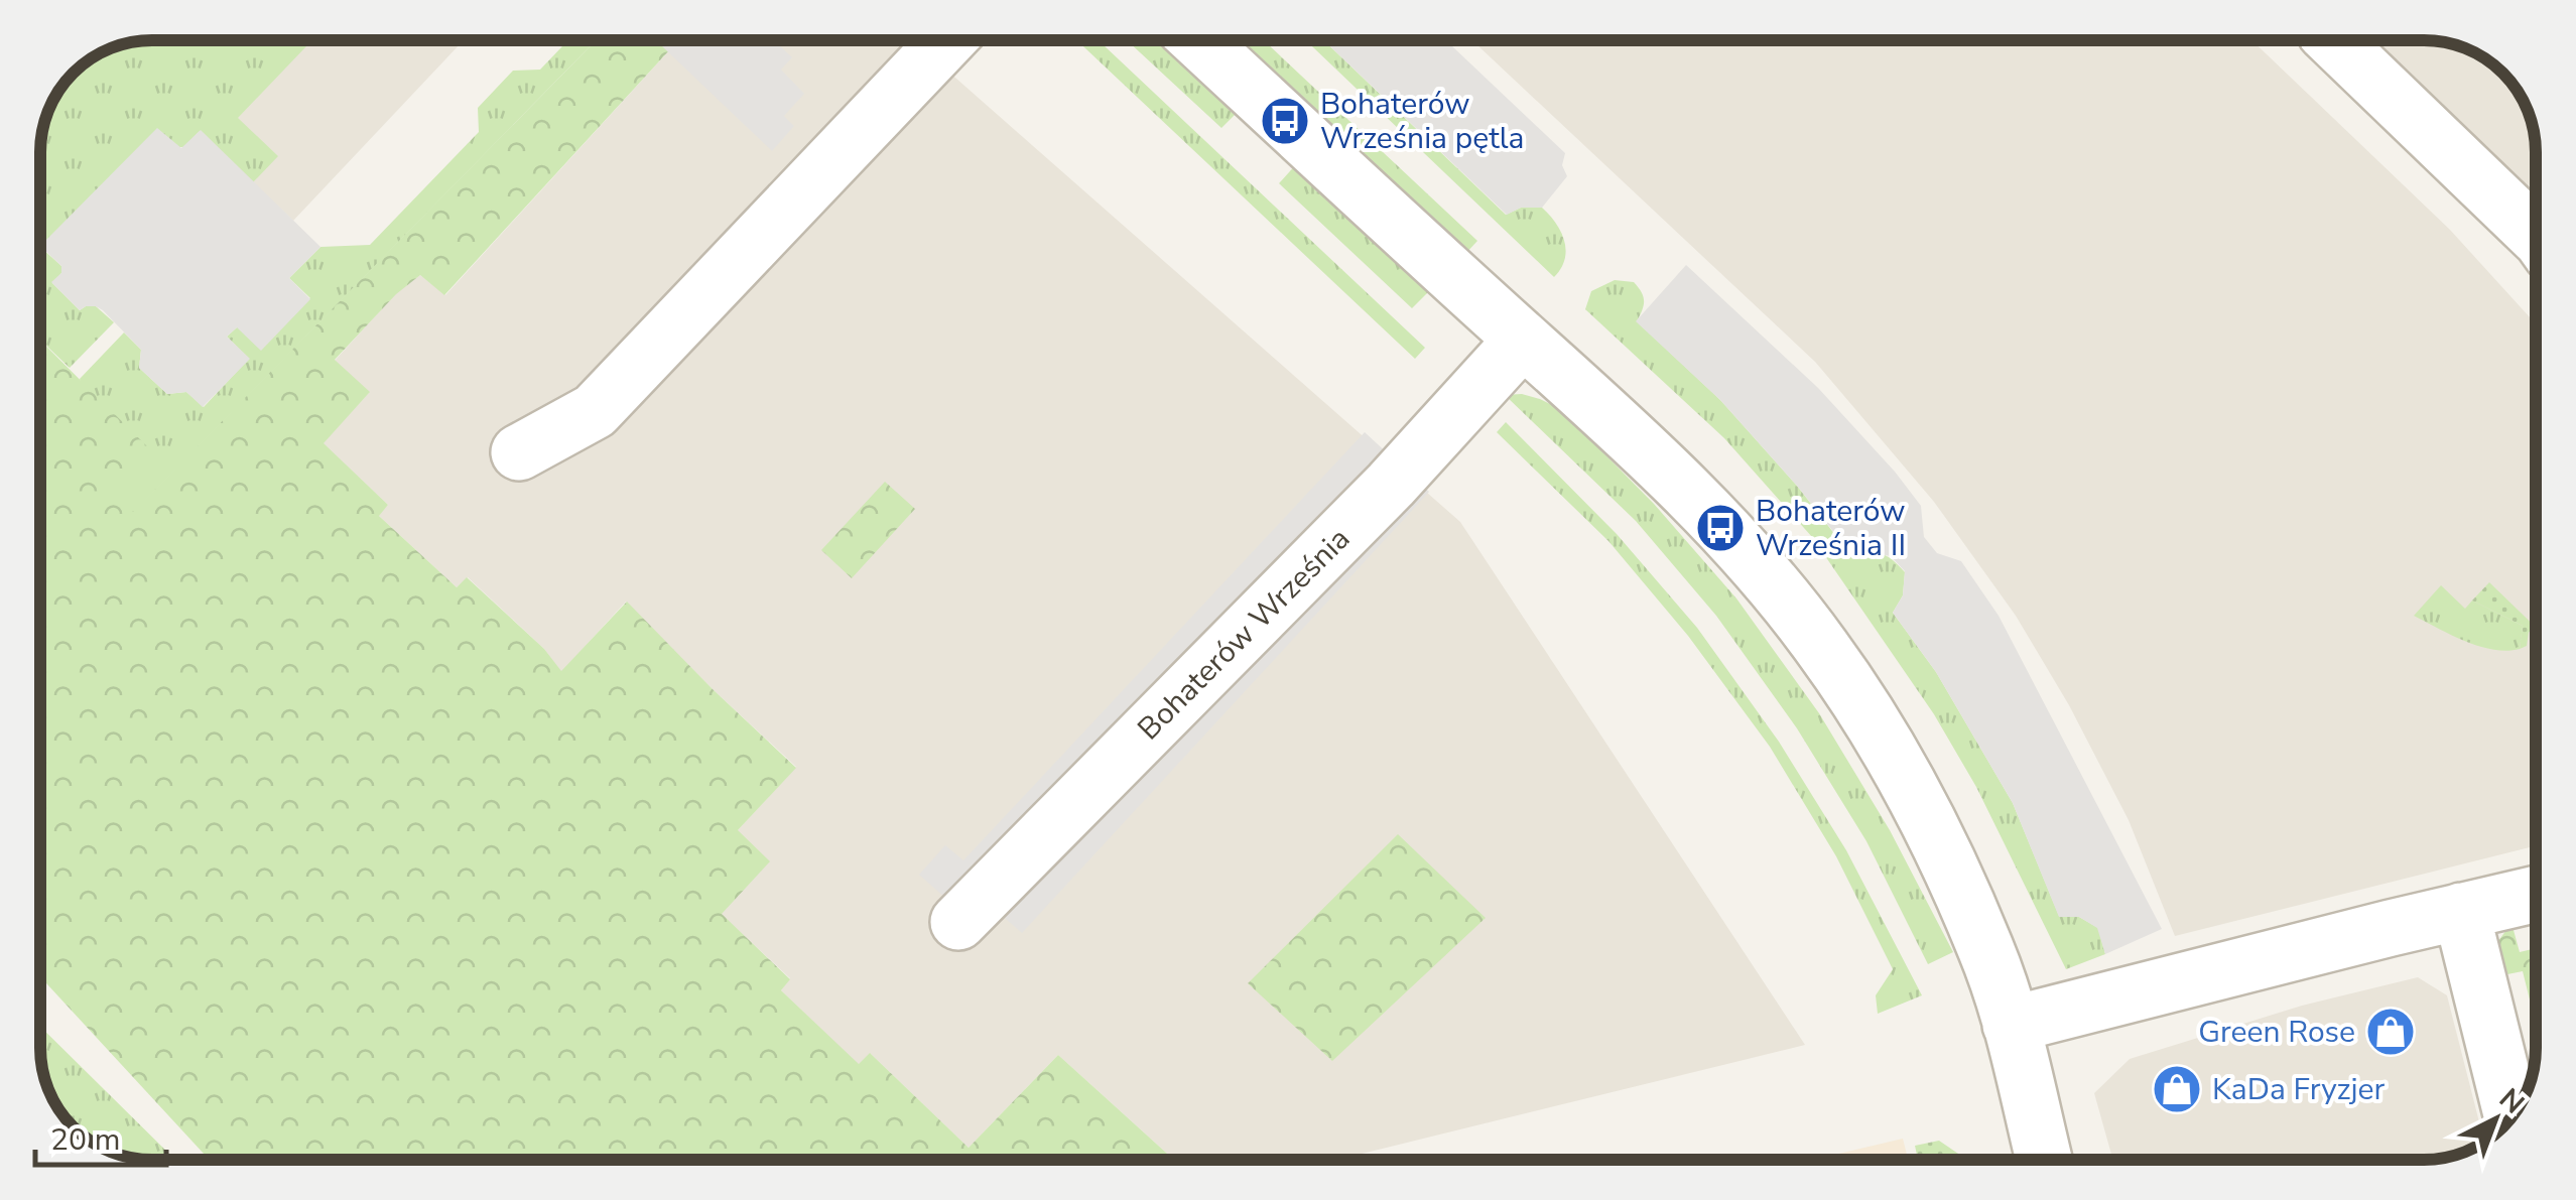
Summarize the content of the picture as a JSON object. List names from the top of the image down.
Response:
{
  "streets": {
    "street": ["Bohaterów Września"]
  },
  "places": {
    "bus stop": ["Bohaterów Września pętla", "Bohaterów Września II"],
    "shop": ["Green Rose", "KaDa Fryzjer"]
  },
  "scale_bar": "20 m",
  "north": "top right"
}
